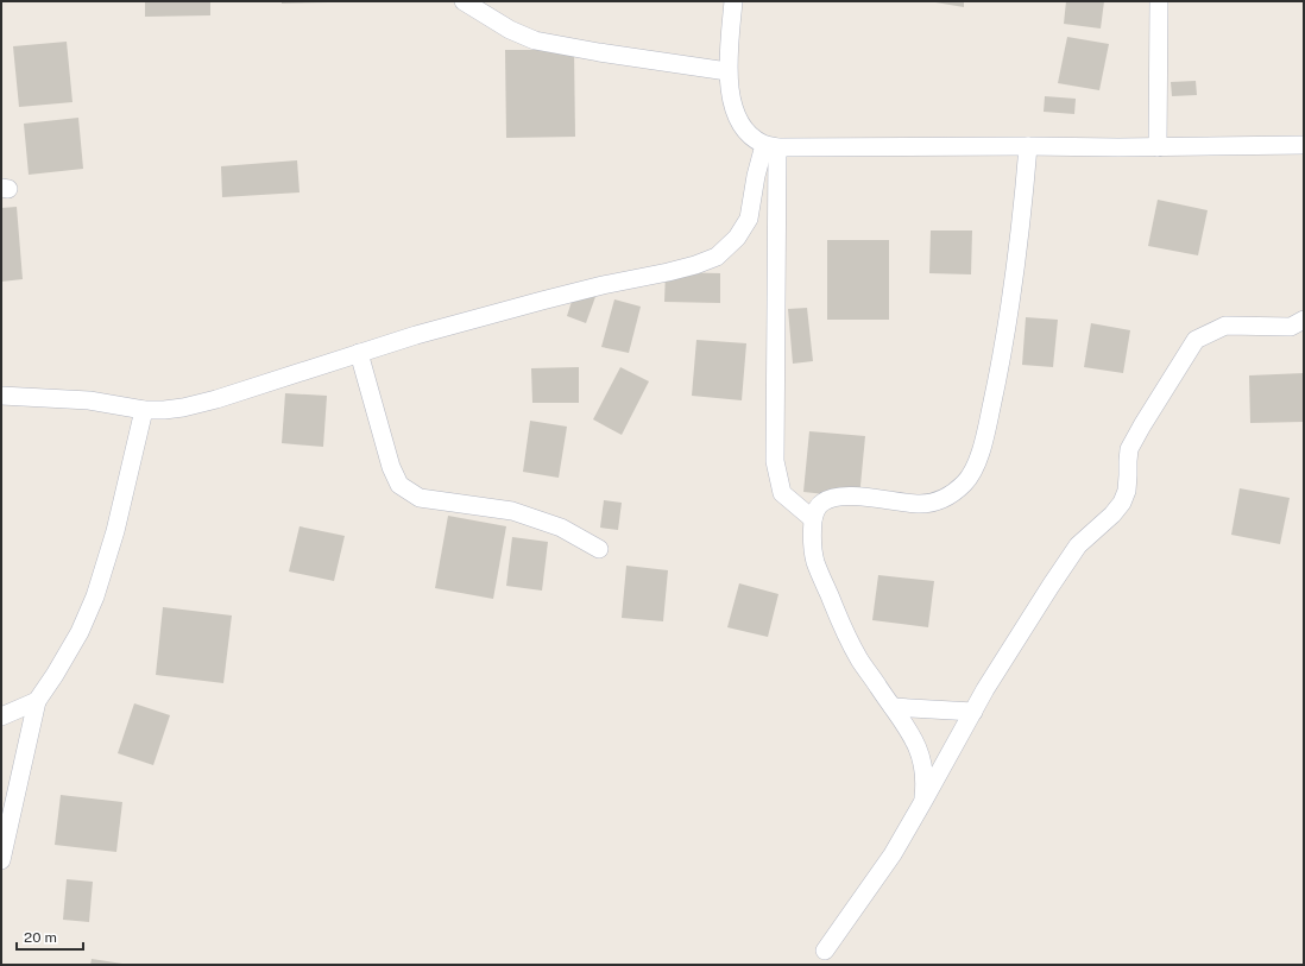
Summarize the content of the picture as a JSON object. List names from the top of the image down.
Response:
{
  "scale_bar": "20 m"
}
